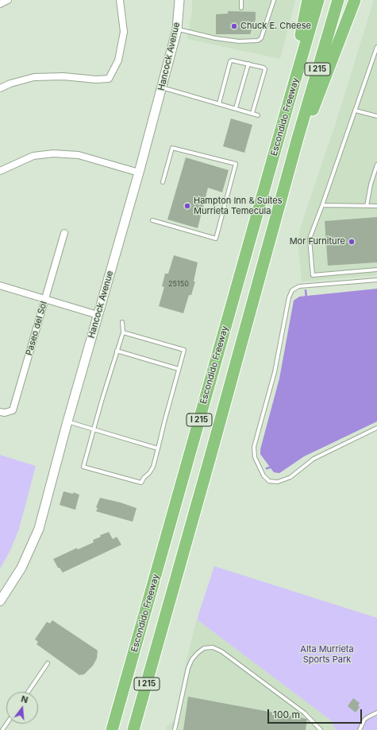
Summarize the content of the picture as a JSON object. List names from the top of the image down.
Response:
{
  "streets": {
    "highway": ["I 215", "Escondido Freeway"],
    "main road": ["Hancock Avenue"],
    "street": ["Paseo del Sol"]
  },
  "parks": ["Alta Murrieta Sports Park"],
  "places": ["Chuck E. Cheese", "Hampton Inn & Suites Murrieta Temecula", "Mor Furniture"],
  "house_numbers": ["25150"],
  "scale_bar": "100 m",
  "north": "top"
}
